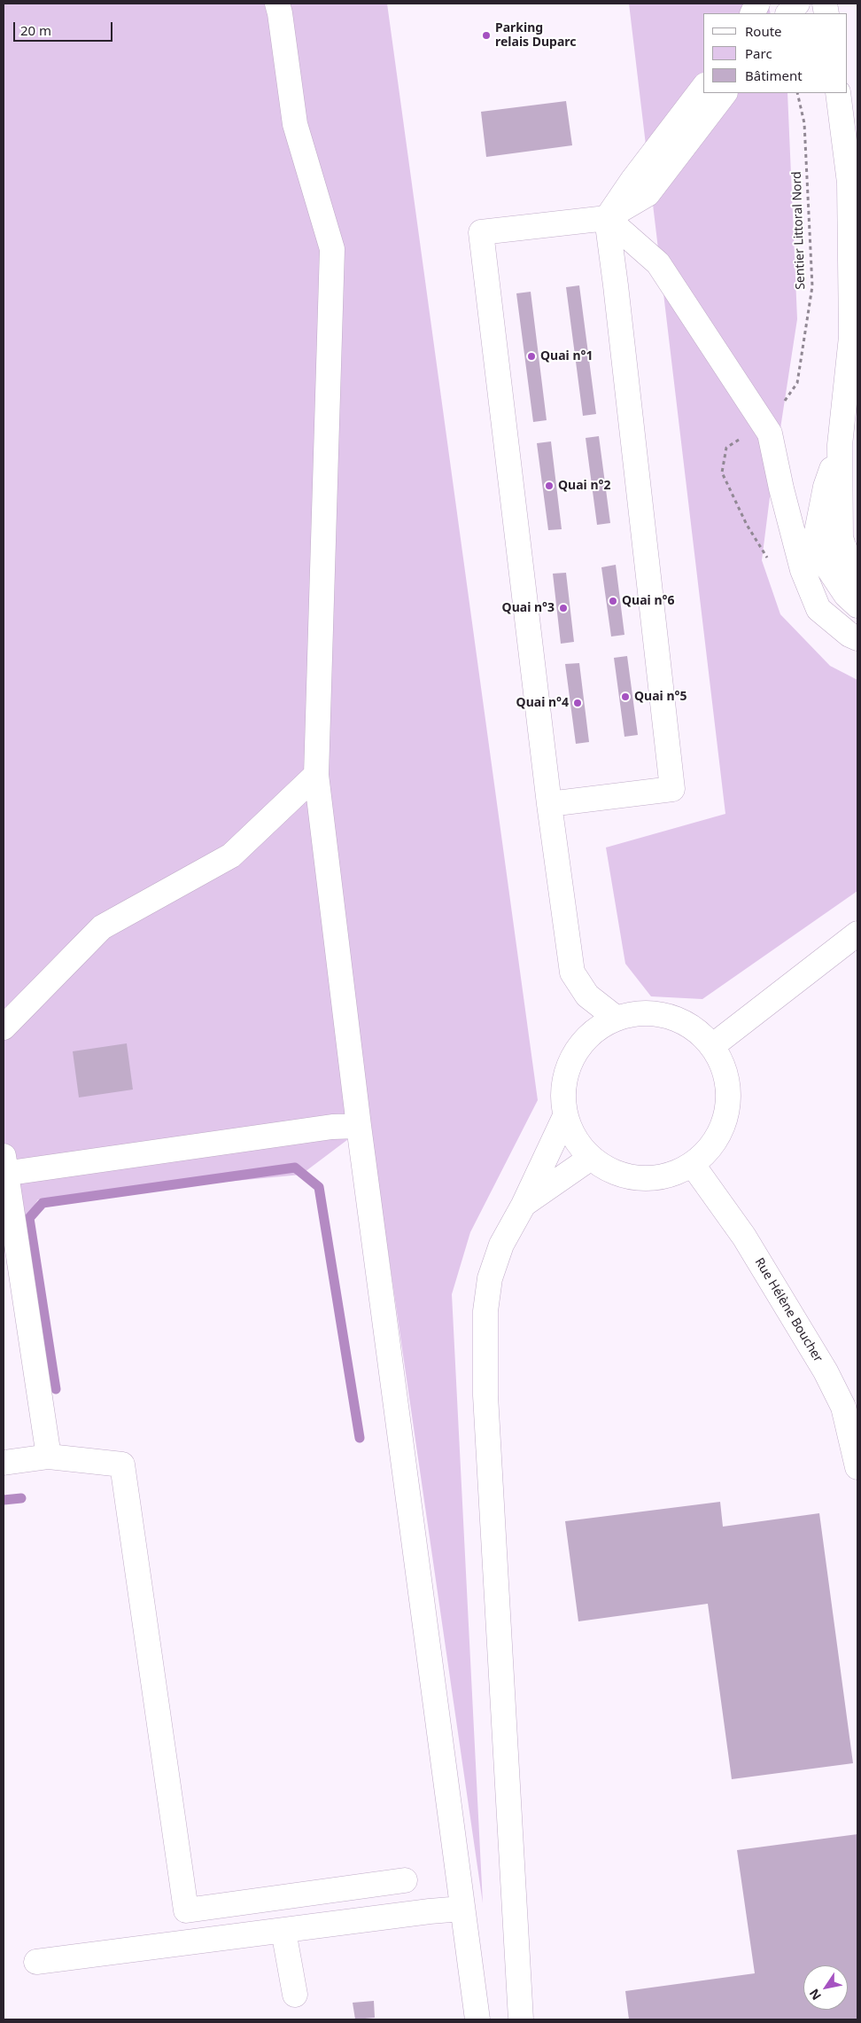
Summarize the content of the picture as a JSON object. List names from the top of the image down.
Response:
{
  "streets": {
    "street": ["Rue Hélène Boucher"],
    "path": ["Sentier Littoral Nord"]
  },
  "places": [
    "Parking relais Duparc",
    "Quai n°1",
    "Quai n°2",
    "Quai n°6",
    "Quai n°3",
    "Quai n°5",
    "Quai n°4"
  ],
  "legend": ["Route", "Parc", "Bâtiment"],
  "scale_bar": "20 m",
  "north": "bottom left"
}
